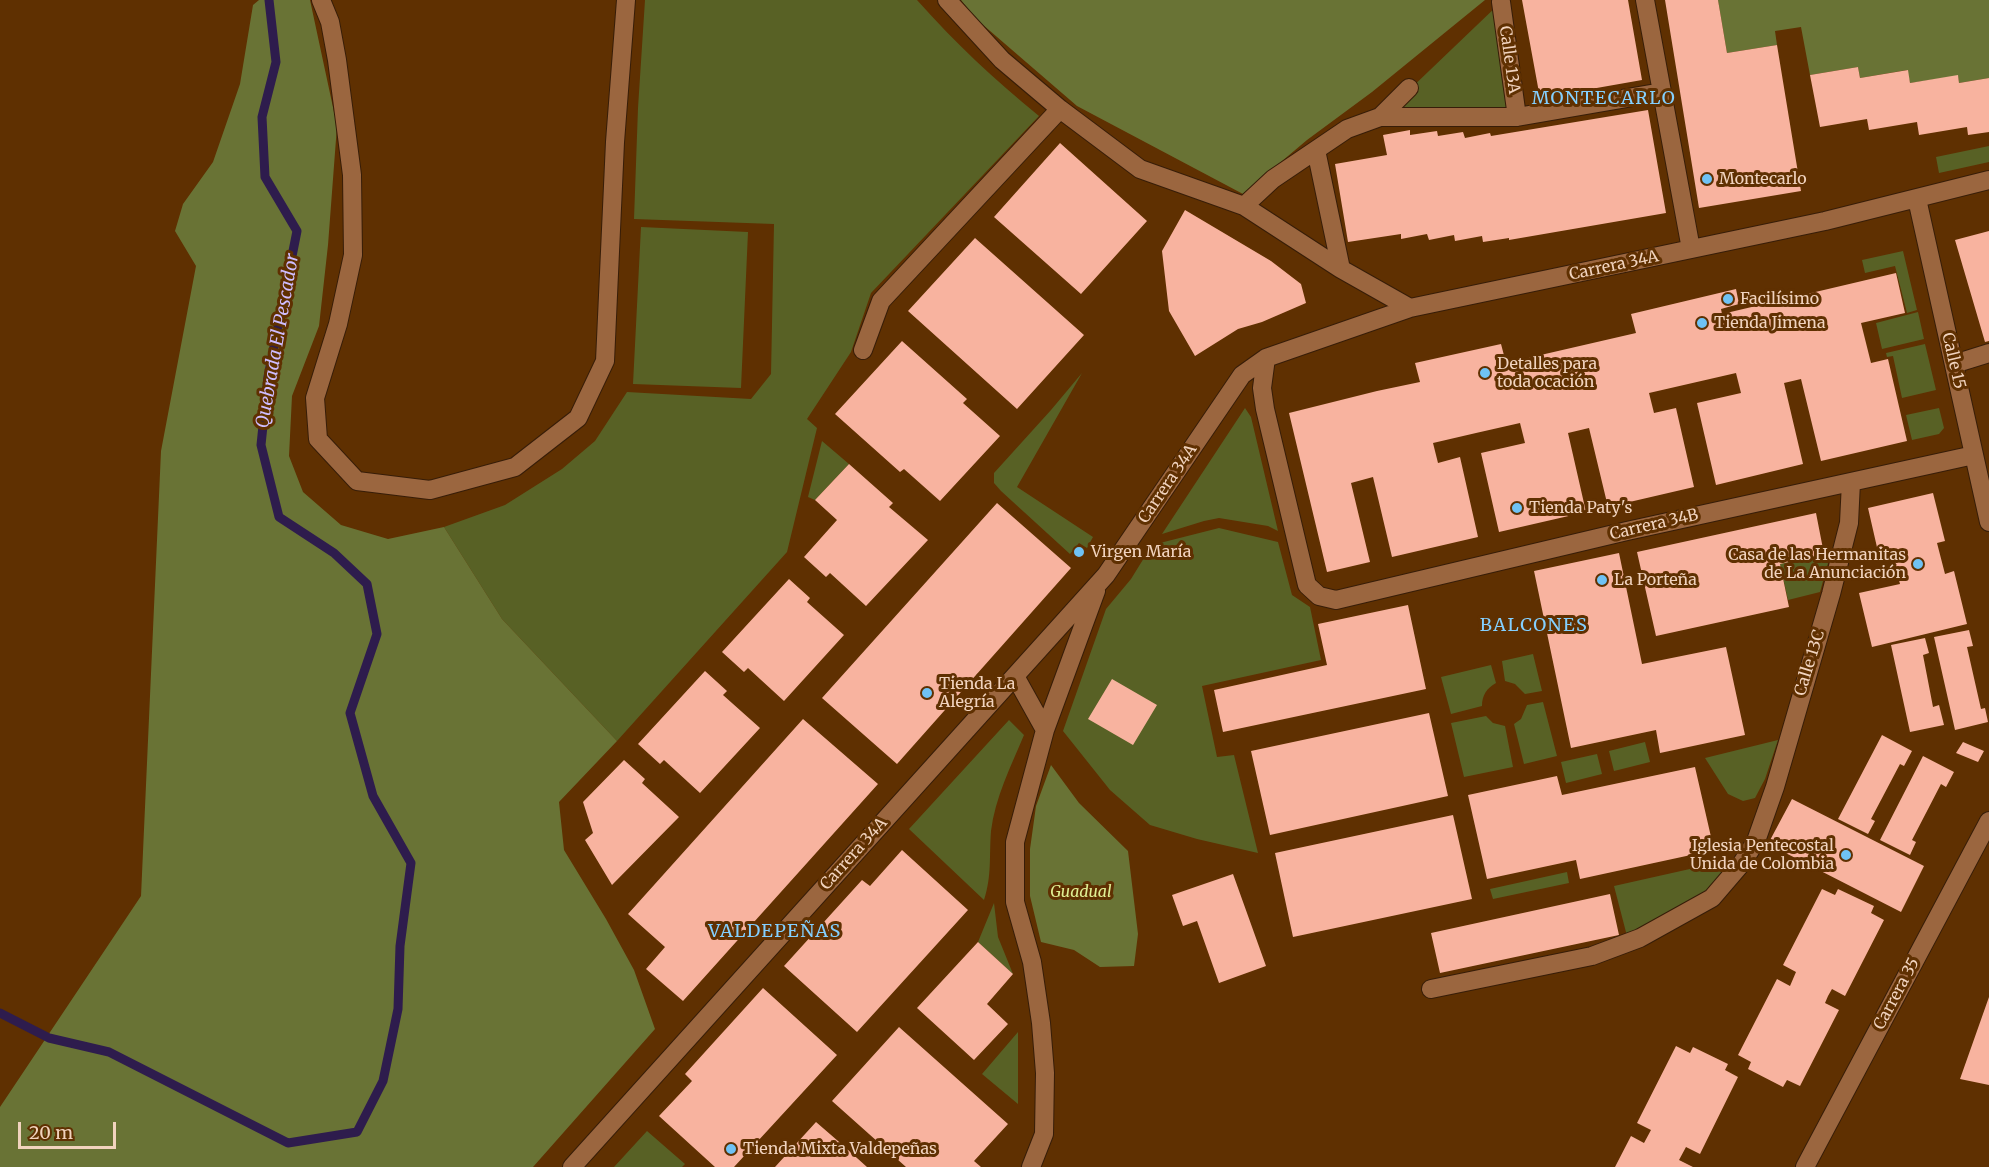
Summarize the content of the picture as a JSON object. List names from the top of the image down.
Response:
{
  "streets": {
    "street": [
      "Calle 13A",
      "Carrera 34A",
      "Calle 15",
      "Carrera 34B",
      "Calle 13C",
      "Carrera 35"
    ]
  },
  "crossings": [
    ["Carrera 34A", "Calle 15"],
    ["Carrera 34A", "Carrera 34B"],
    ["Calle 15", "Carrera 34B"],
    ["Carrera 34B", "Calle 13C"]
  ],
  "districts": ["MONTECARLO", "BALCONES", "VALDEPEÑAS"],
  "water": ["Quebrada El Pescador"],
  "parks": ["Guadual"],
  "places": [
    "Montecarlo",
    "Facilísimo",
    "Tienda Jimena",
    "Detalles para toda ocación",
    "Tienda Paty's",
    "Virgen María",
    "Casa de las Hermanitas de La Anunciación",
    "La Porteña",
    "Tienda La Alegría",
    "Iglesia Pentecostal Unida de Colombia",
    "Tienda Mixta Valdepeñas"
  ],
  "scale_bar": "20 m"
}
